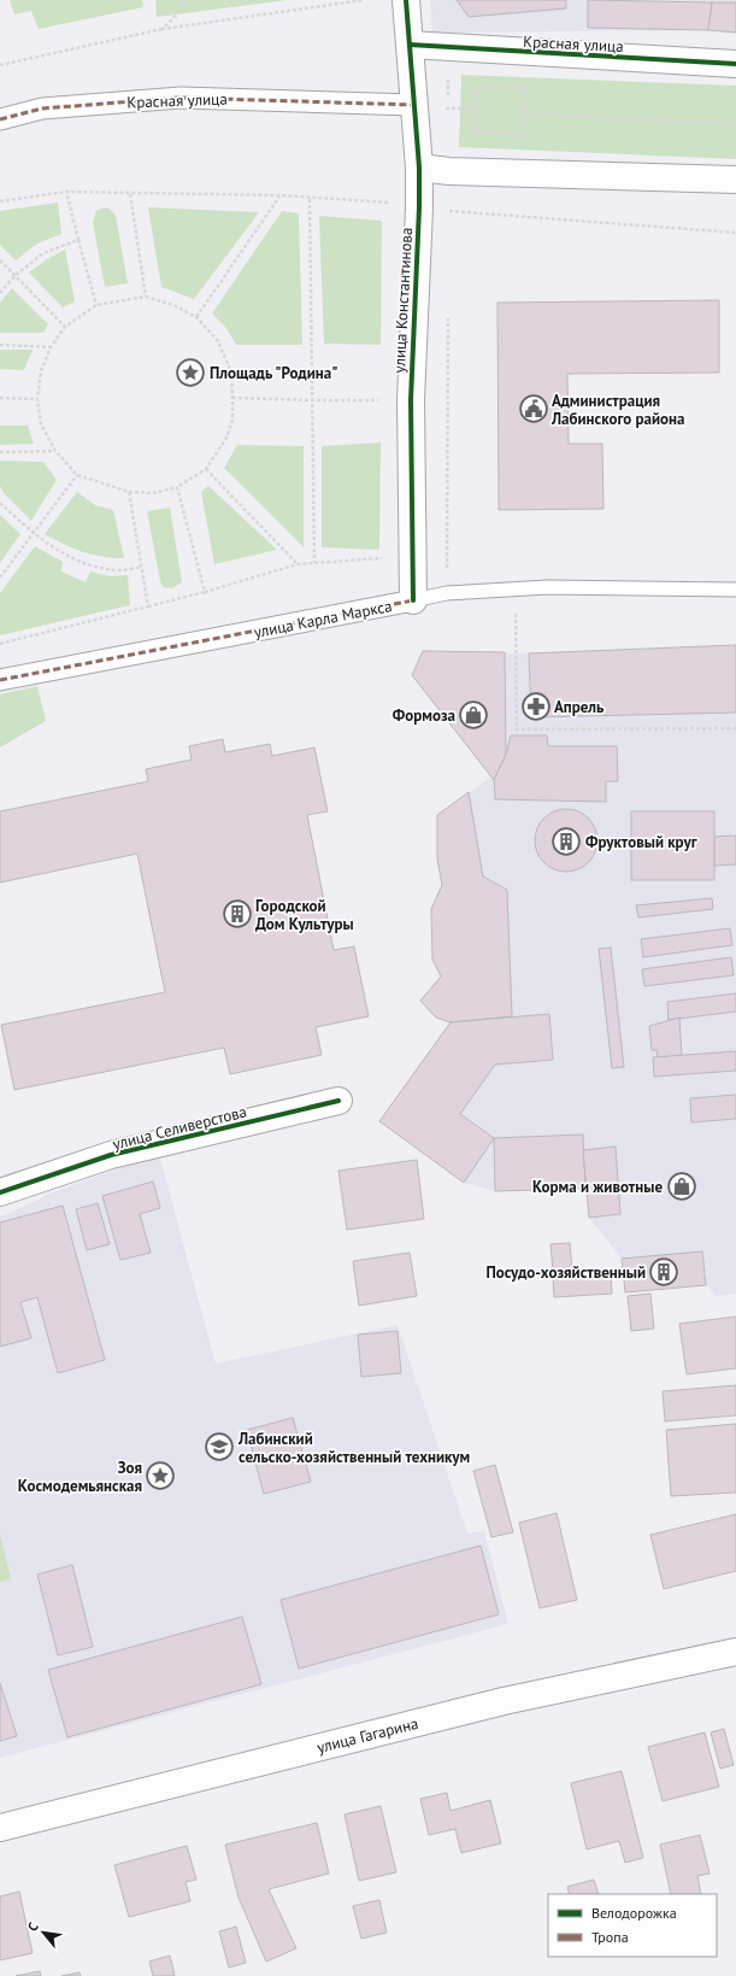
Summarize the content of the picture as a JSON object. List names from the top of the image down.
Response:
{
  "streets": {
    "street": [
      "Красная улица",
      "улица Константинова",
      "улица Карла Маркса",
      "улица Селиверстова",
      "улица Гагарина"
    ]
  },
  "crossings": [
    ["Красная улица", "улица Константинова"],
    ["улица Константинова", "улица Карла Маркса"]
  ],
  "places": {
    "place": ["Площадь \"Родина\"", "Зоя Космодемьянская"],
    "public building": ["Администрация Лабинского района"],
    "pharmacy": ["Апрель"],
    "shop": ["Формоза", "Корма и животные"],
    "building": ["Фруктовый круг", "Городской Дом Культуры", "Посудо-хозяйственный"],
    "school or university": ["Лабинский сельско-хозяйственный техникум"]
  },
  "legend": ["Велодорожка", "Тропа"],
  "north": "top left"
}
